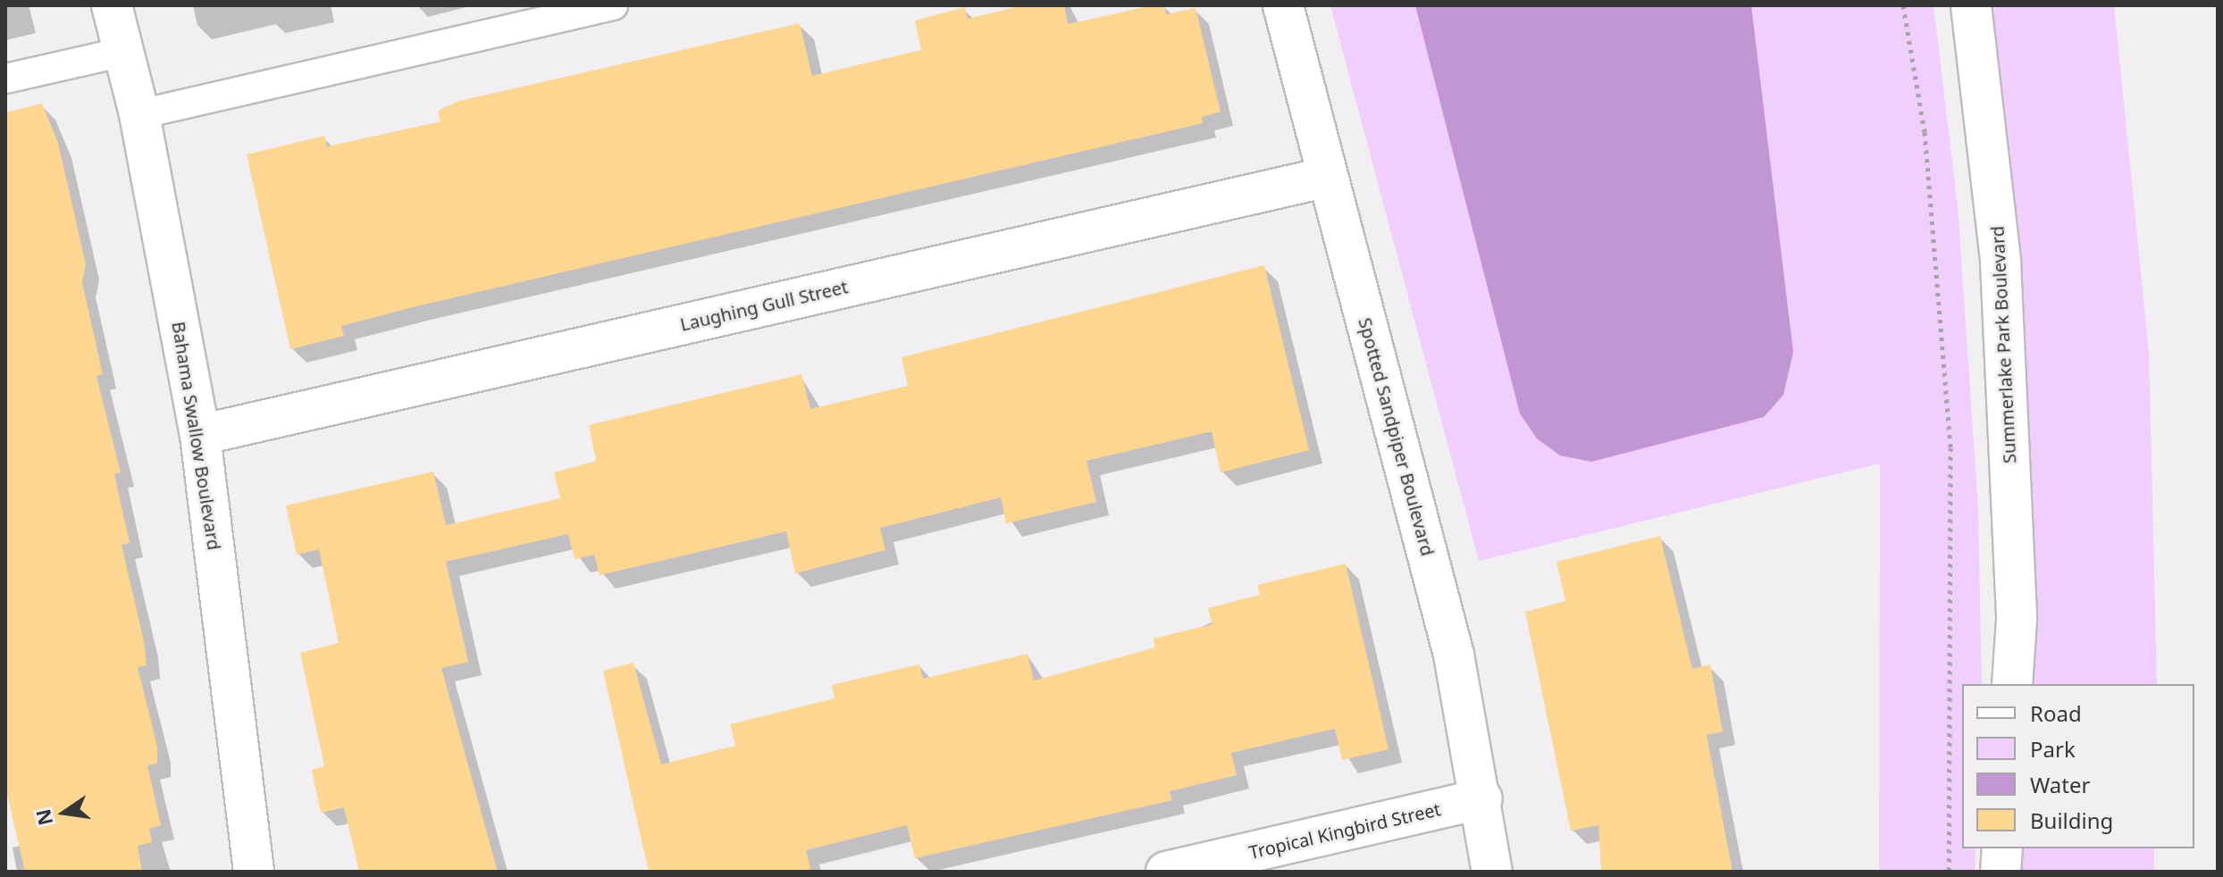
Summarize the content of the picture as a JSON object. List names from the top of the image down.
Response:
{
  "streets": {
    "street": [
      "Laughing Gull Street",
      "Summerlake Park Boulevard",
      "Bahama Swallow Boulevard",
      "Spotted Sandpiper Boulevard",
      "Tropical Kingbird Street"
    ]
  },
  "crossings": [
    ["Laughing Gull Street", "Bahama Swallow Boulevard"],
    ["Laughing Gull Street", "Spotted Sandpiper Boulevard"],
    ["Spotted Sandpiper Boulevard", "Tropical Kingbird Street"]
  ],
  "legend": [
    "Road",
    "Park",
    "Water",
    "Building"
  ],
  "north": "left"
}
